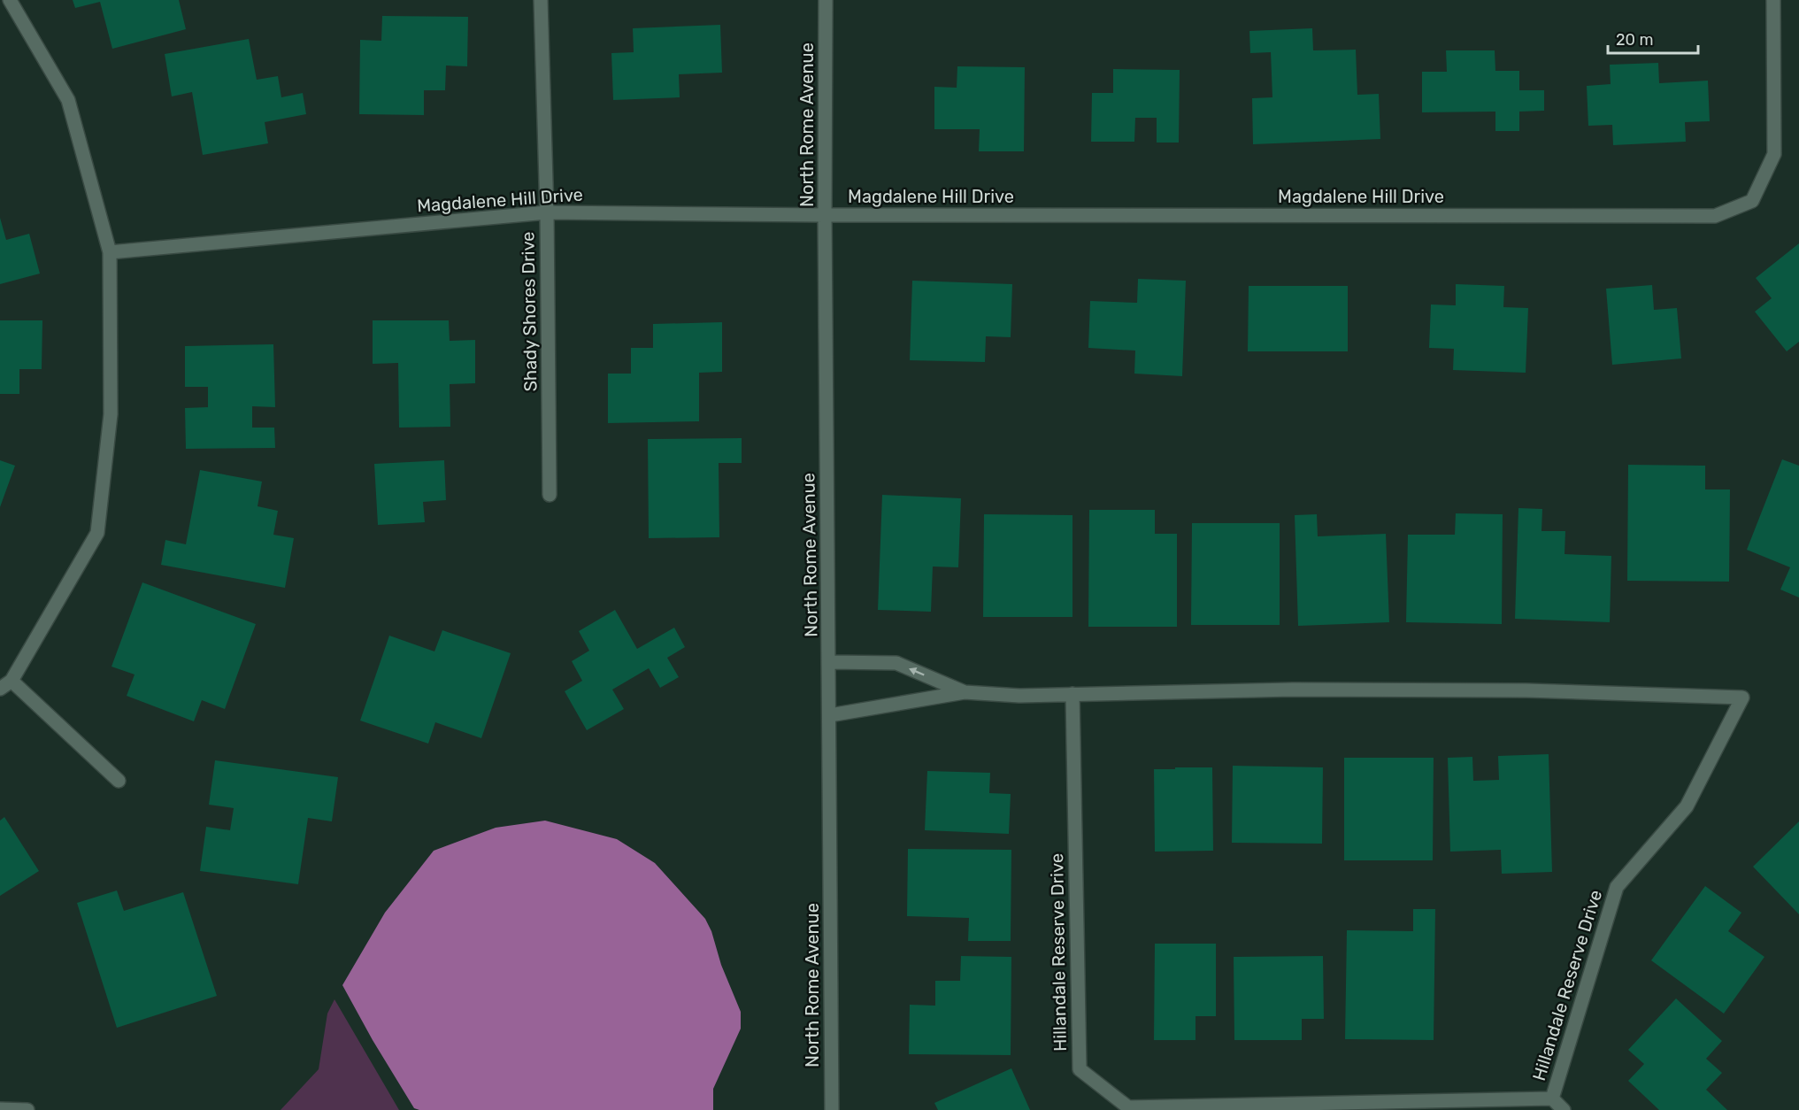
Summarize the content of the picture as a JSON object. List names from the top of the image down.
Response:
{
  "streets": {
    "street": [
      "North Rome Avenue",
      "Magdalene Hill Drive",
      "Shady Shores Drive",
      "Hillandale Reserve Drive"
    ]
  },
  "crossings": [
    ["North Rome Avenue", "Magdalene Hill Drive"],
    ["North Rome Avenue", "Hillandale Reserve Drive"],
    ["Magdalene Hill Drive", "Shady Shores Drive"]
  ],
  "scale_bar": "20 m"
}
